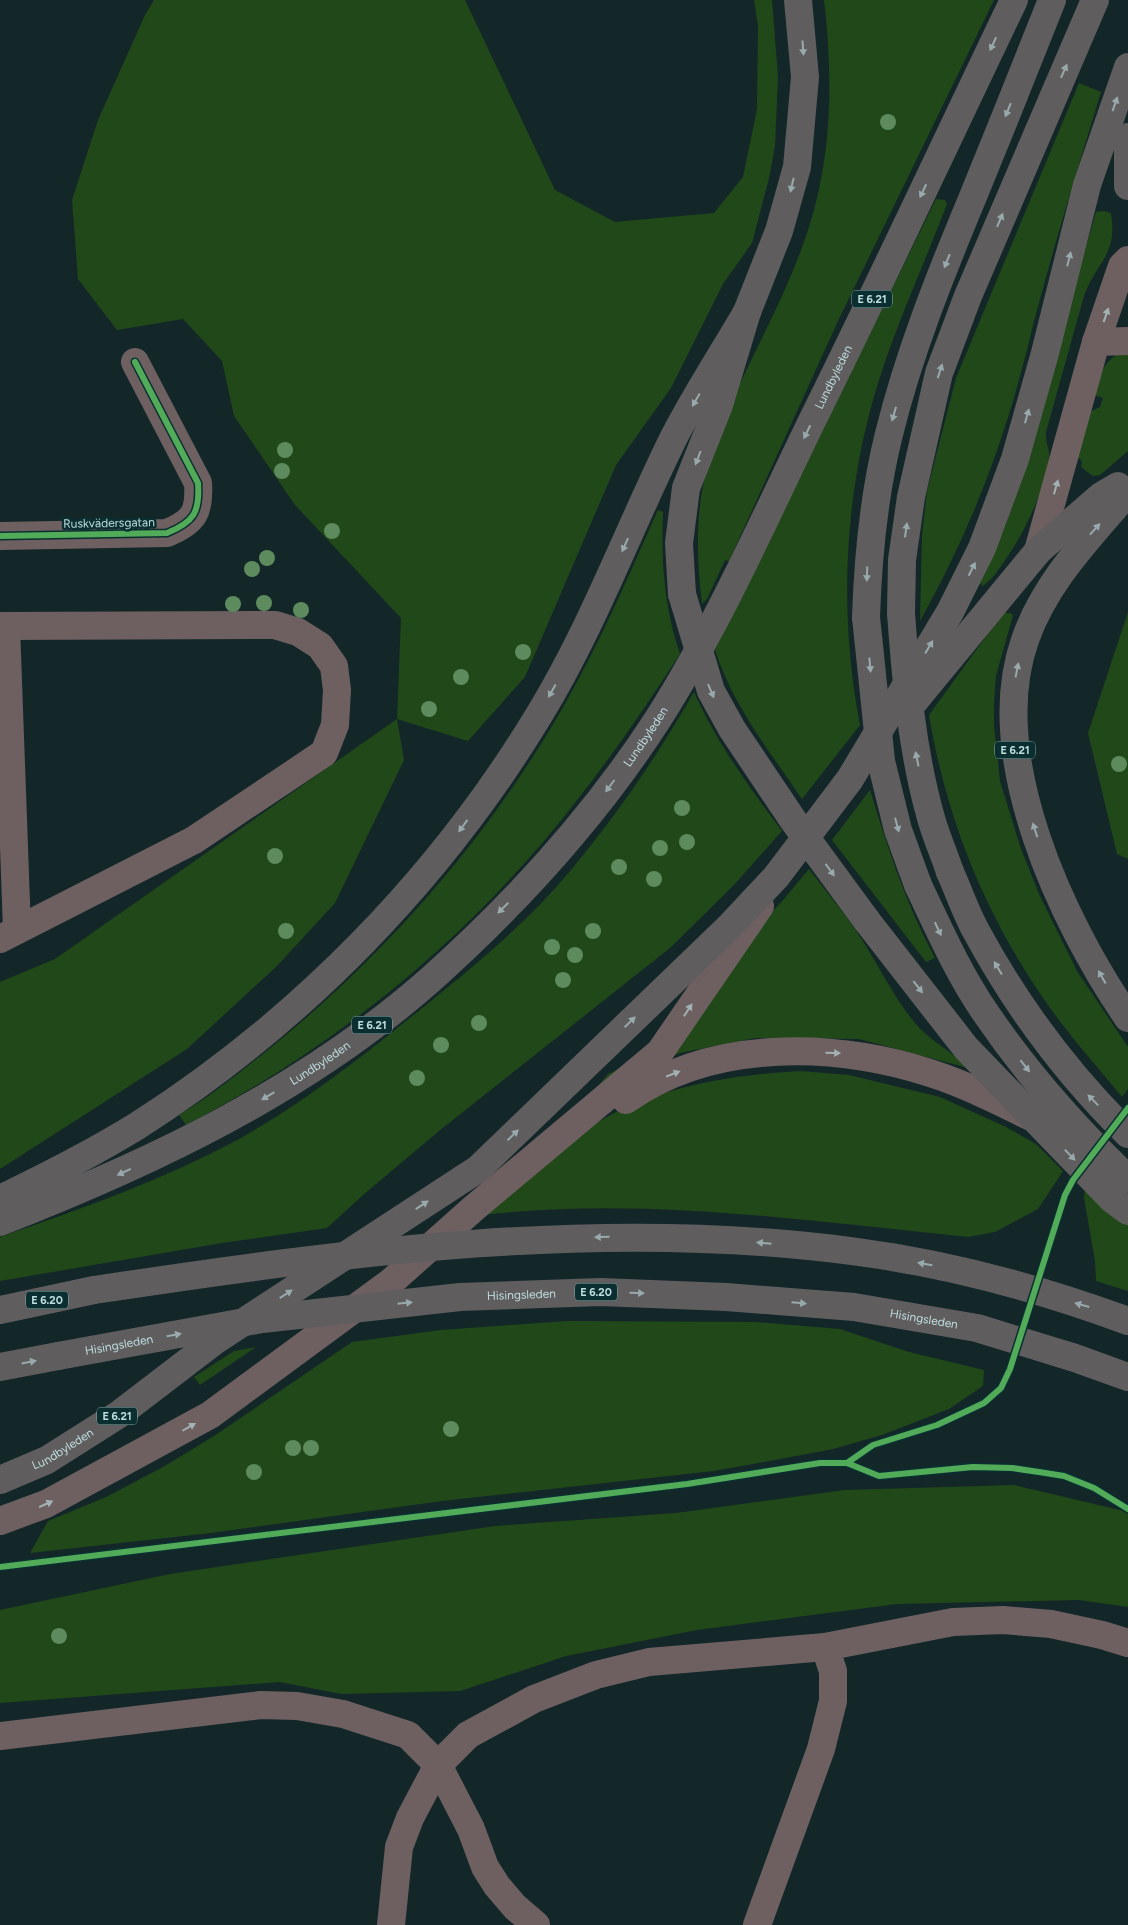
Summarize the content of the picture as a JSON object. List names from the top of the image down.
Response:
{
  "streets": {
    "highway": [
      "E 6.21",
      "Lundbyleden",
      "E 6.20",
      "Hisingsleden"
    ],
    "street": ["Ruskvädersgatan"]
  }
}
